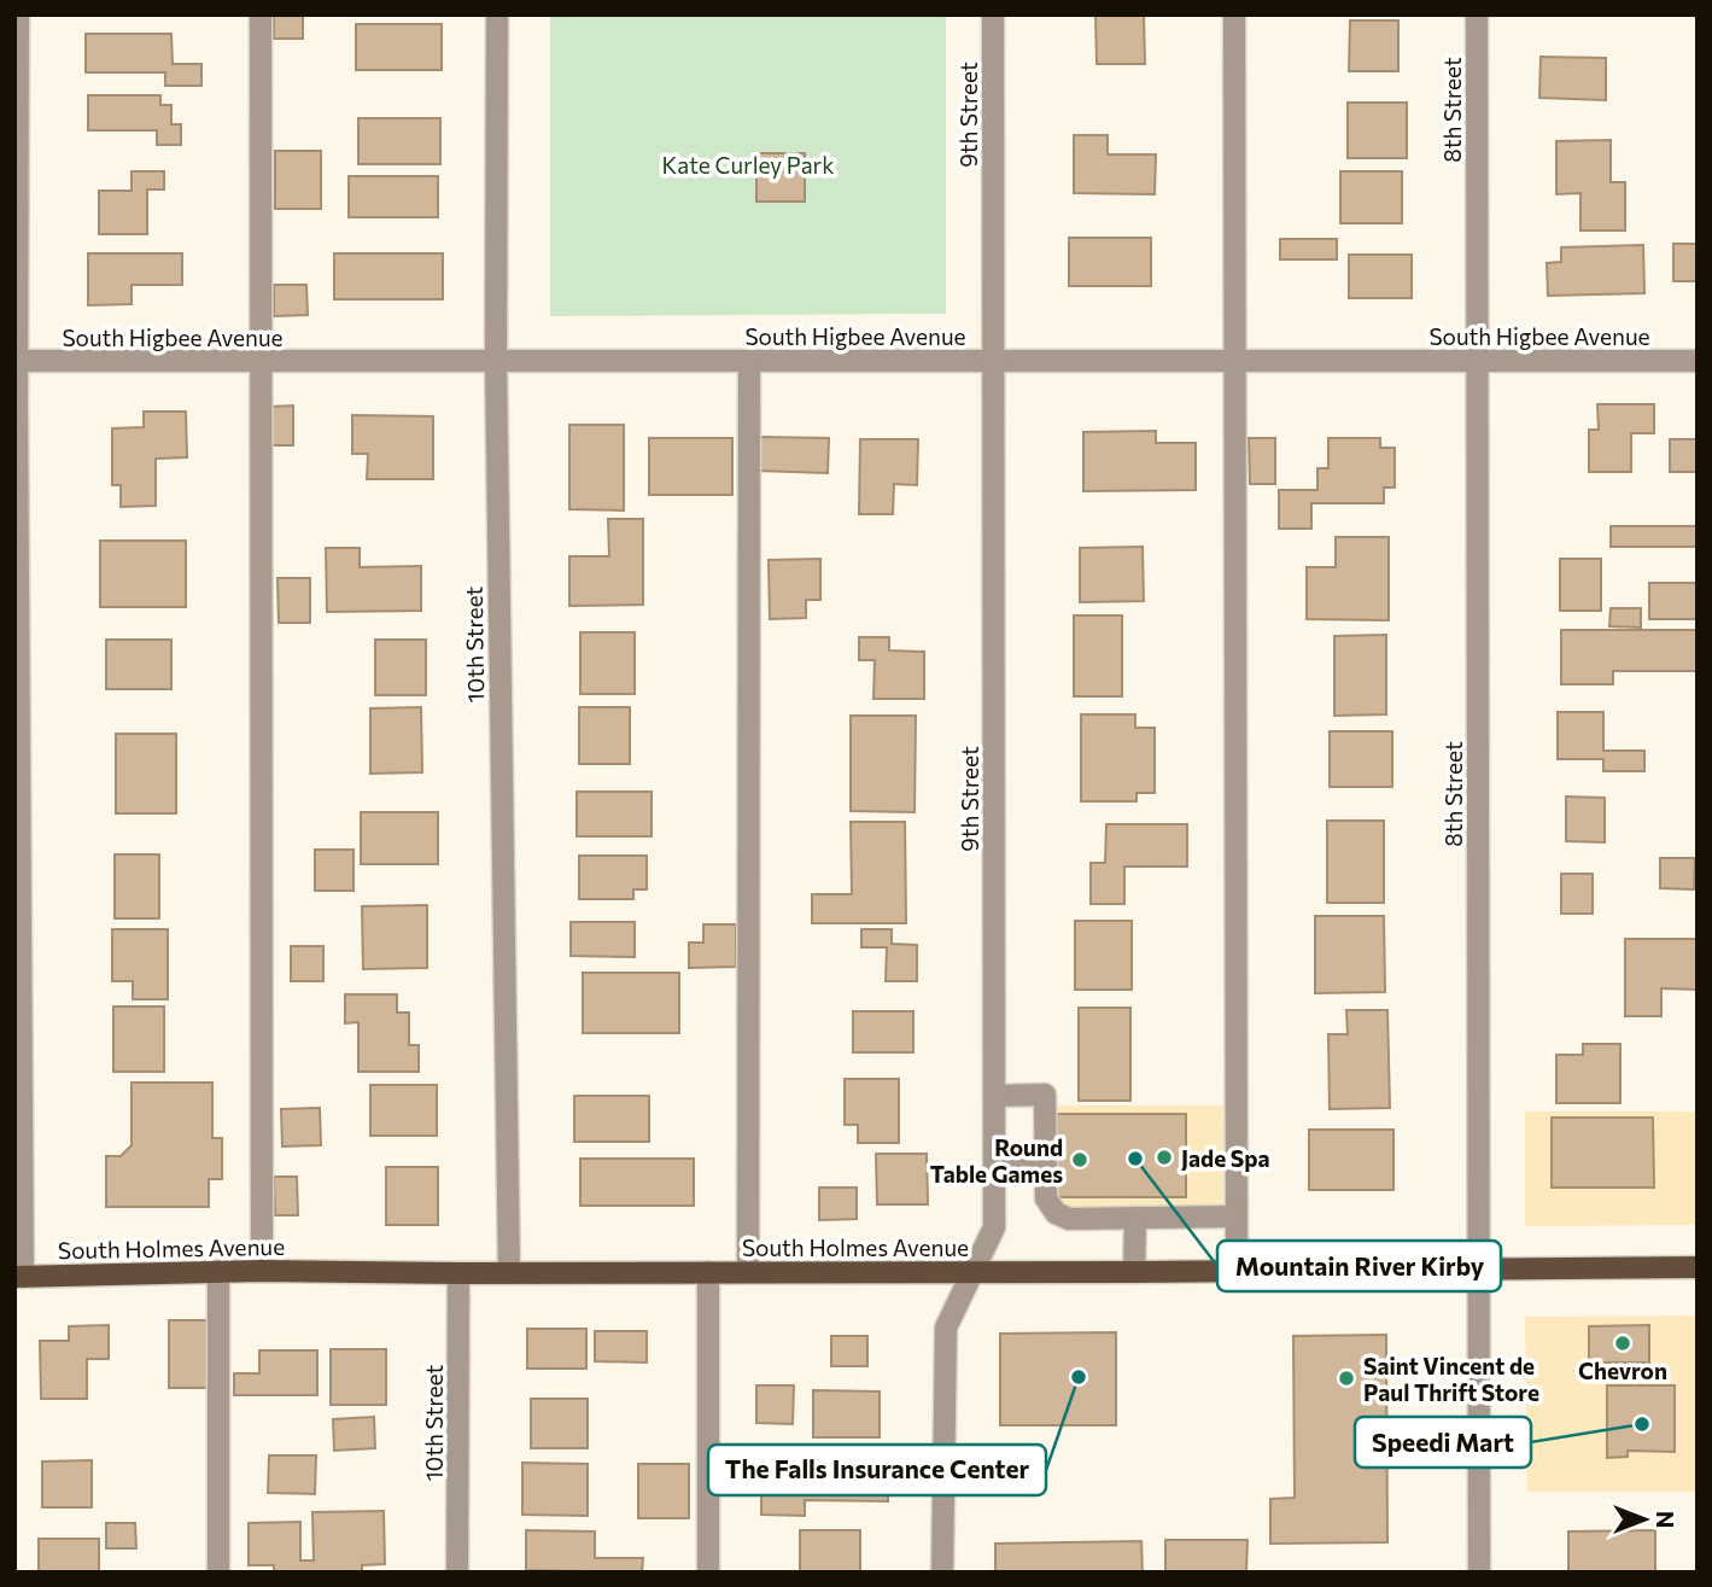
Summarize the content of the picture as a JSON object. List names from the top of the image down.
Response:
{
  "streets": {
    "main road": ["South Holmes Avenue"],
    "street": [
      "8th Street",
      "9th Street",
      "South Higbee Avenue",
      "10th Street"
    ]
  },
  "crossings": [
    ["8th Street", "South Higbee Avenue"],
    ["8th Street", "South Holmes Avenue"],
    ["9th Street", "South Higbee Avenue"],
    ["9th Street", "South Holmes Avenue"],
    ["South Higbee Avenue", "10th Street"],
    ["10th Street", "South Holmes Avenue"]
  ],
  "parks": ["Kate Curley Park"],
  "places": [
    "Jade Spa",
    "Mountain River Kirby",
    "Round Table Games",
    "Chevron",
    "The Falls Insurance Center",
    "Saint Vincent de Paul Thrift Store",
    "Speedi Mart"
  ],
  "north": "right"
}
